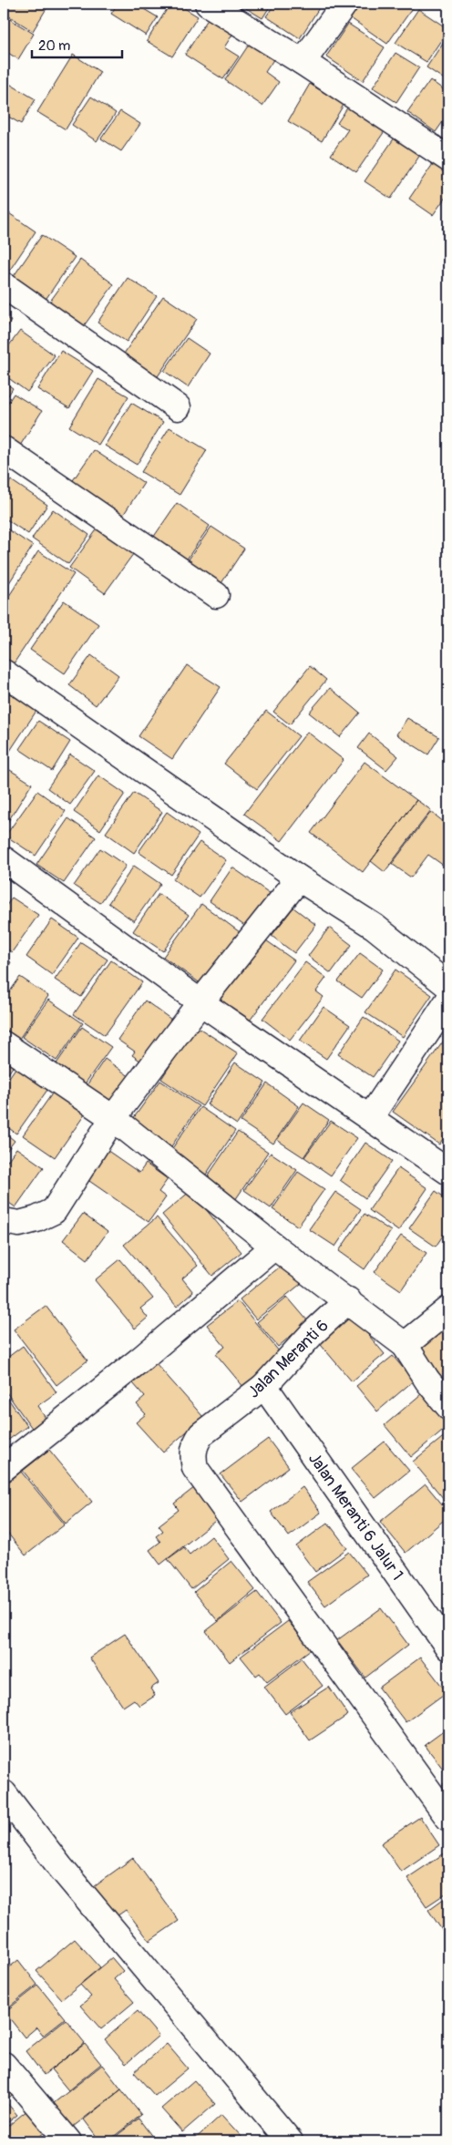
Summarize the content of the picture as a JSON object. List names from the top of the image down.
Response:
{
  "streets": {
    "street": ["Jalan Meranti 6", "Jalan Meranti 6 Jalur 1"]
  },
  "crossings": [
    ["Jalan Meranti 6", "Jalan Meranti 6 Jalur 1"]
  ],
  "scale_bar": "20 m"
}
